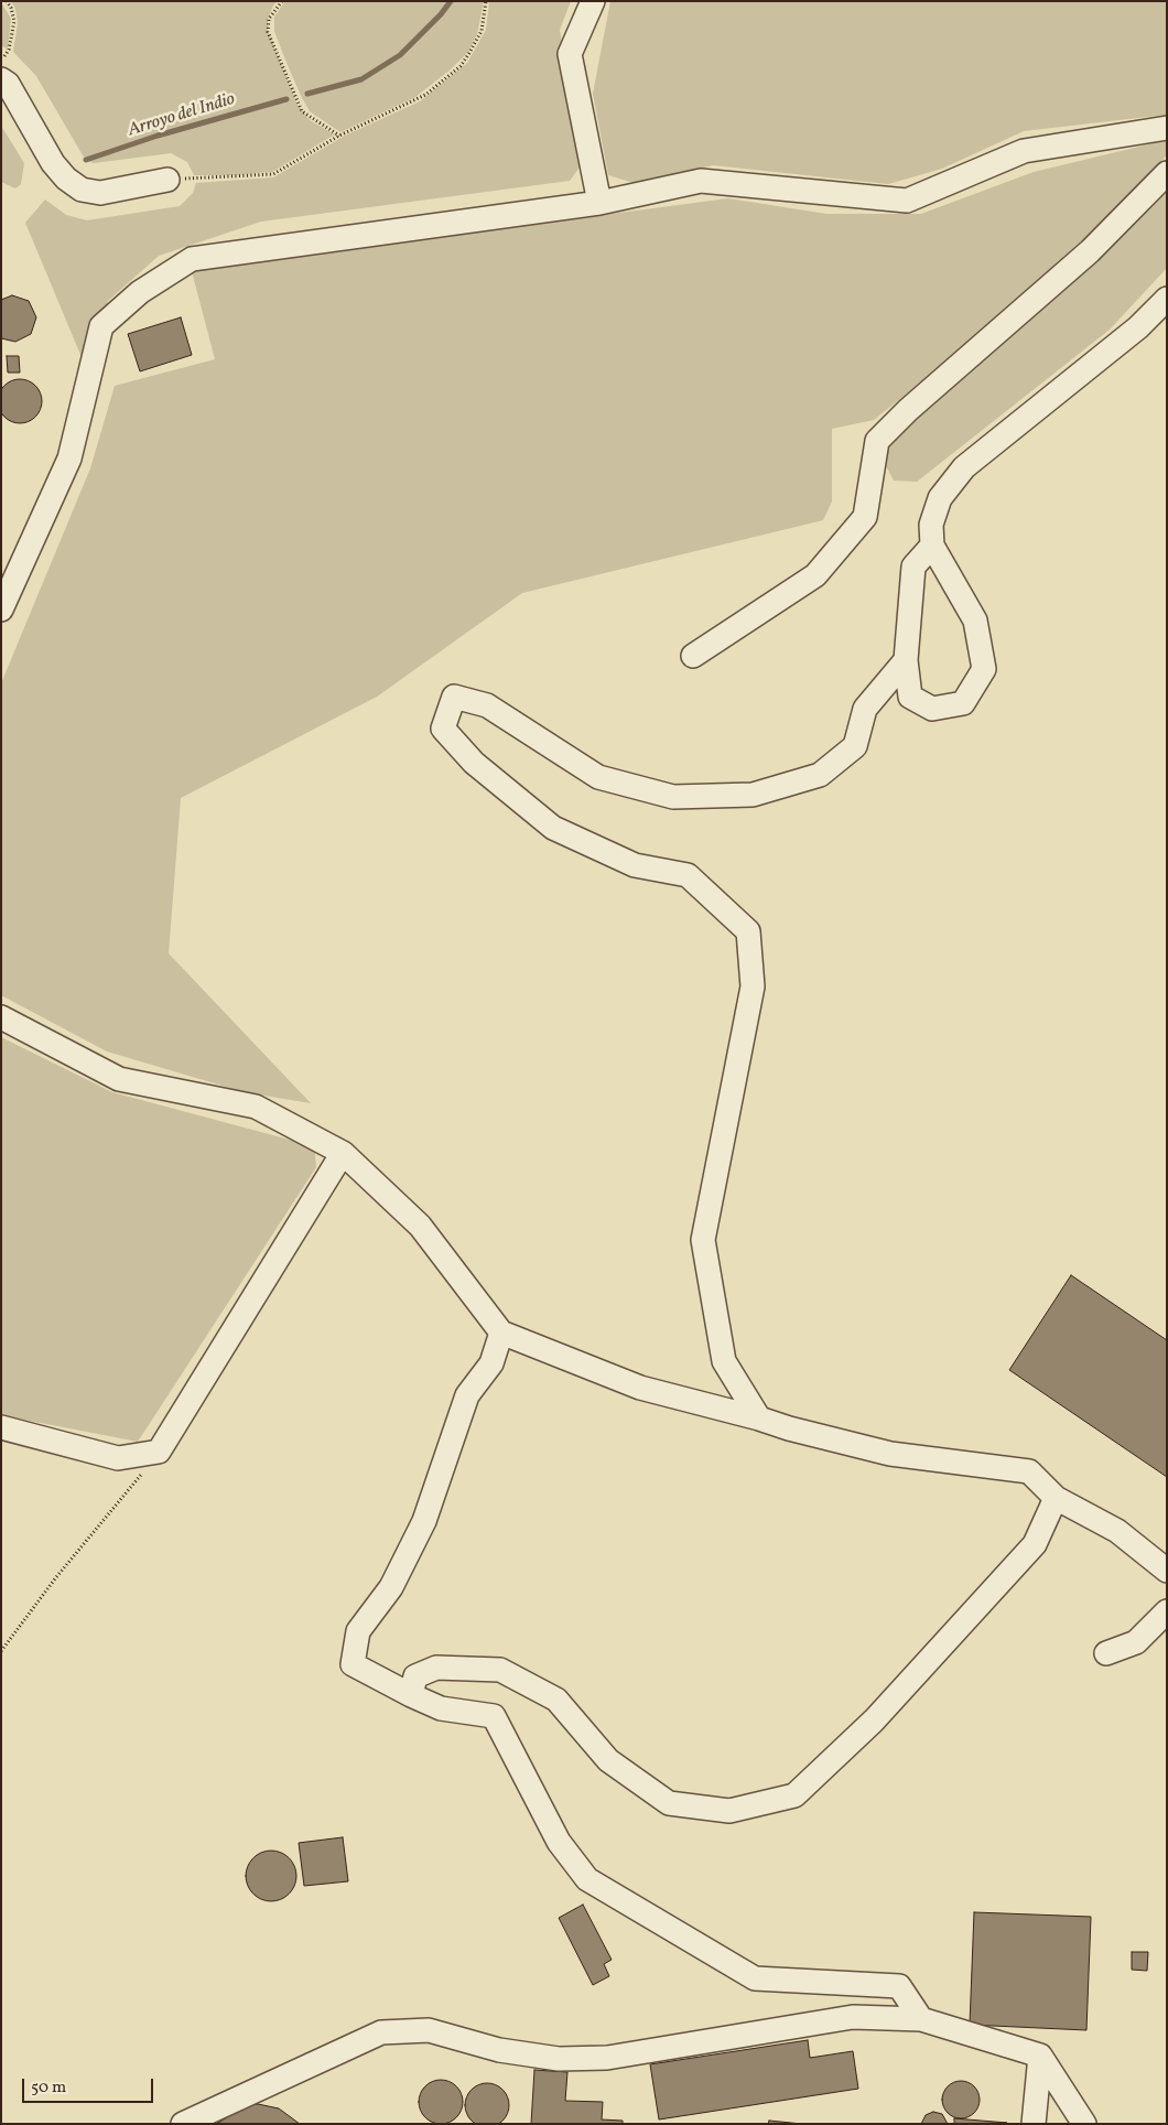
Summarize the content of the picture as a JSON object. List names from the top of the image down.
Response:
{
  "water": ["Arroyo del Indio"],
  "scale_bar": "50 m"
}
